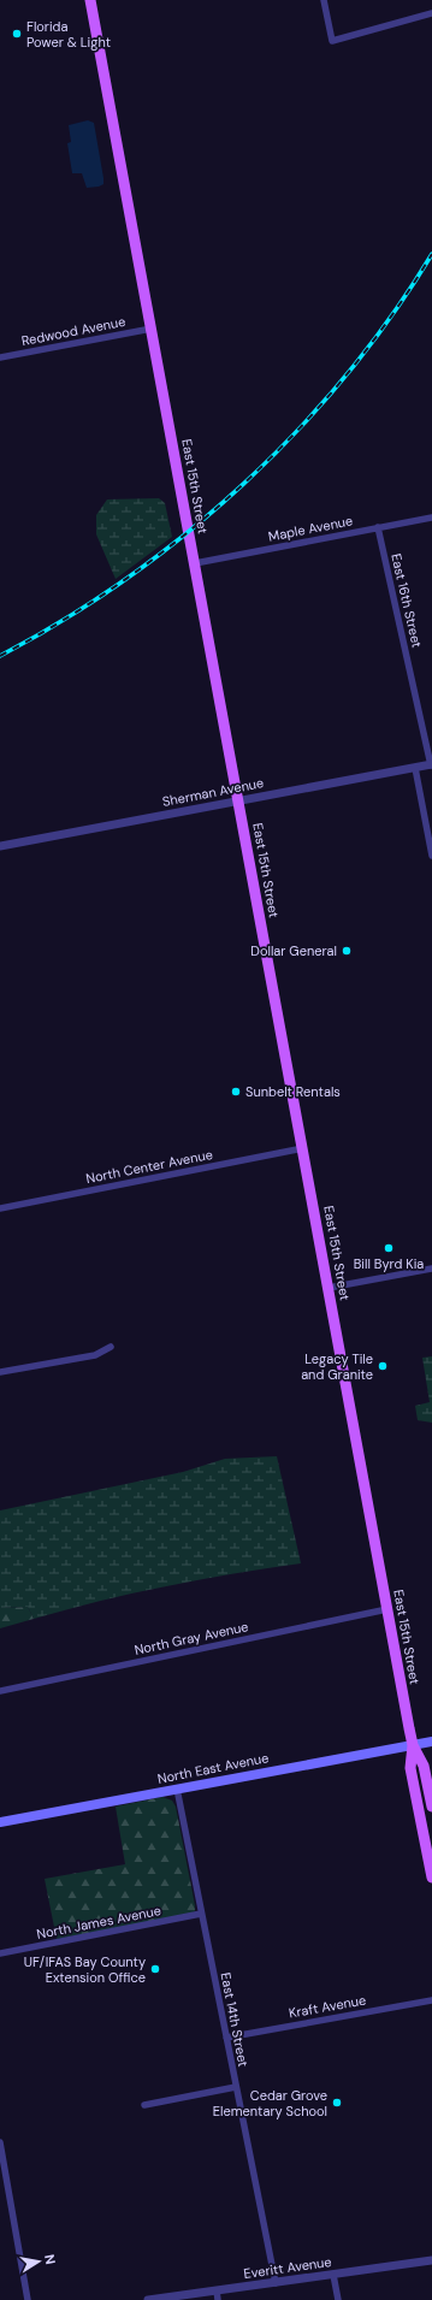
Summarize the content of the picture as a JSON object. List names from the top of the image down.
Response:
{
  "streets": {
    "main road": ["East 15th Street", "North East Avenue"],
    "street": [
      "Redwood Avenue",
      "Maple Avenue",
      "East 16th Street",
      "Sherman Avenue",
      "North Center Avenue",
      "North Gray Avenue",
      "North James Avenue",
      "Kraft Avenue",
      "East 14th Street",
      "Everitt Avenue"
    ]
  },
  "crossings": [
    ["Redwood Avenue", "East 15th Street"],
    ["East 15th Street", "Maple Avenue"],
    ["East 15th Street", "Sherman Avenue"],
    ["East 15th Street", "North Center Avenue"],
    ["East 15th Street", "North Gray Avenue"],
    ["East 15th Street", "North East Avenue"],
    ["Maple Avenue", "East 16th Street"],
    ["East 16th Street", "Sherman Avenue"],
    ["North East Avenue", "East 14th Street"],
    ["North James Avenue", "East 14th Street"],
    ["Kraft Avenue", "East 14th Street"],
    ["East 14th Street", "Everitt Avenue"]
  ],
  "places": [
    "Florida Power & Light",
    "Dollar General",
    "Sunbelt Rentals",
    "Bill Byrd Kia",
    "Legacy Tile and Granite",
    "UF/IFAS Bay County Extension Office",
    "Cedar Grove Elementary School"
  ],
  "north": "right"
}
